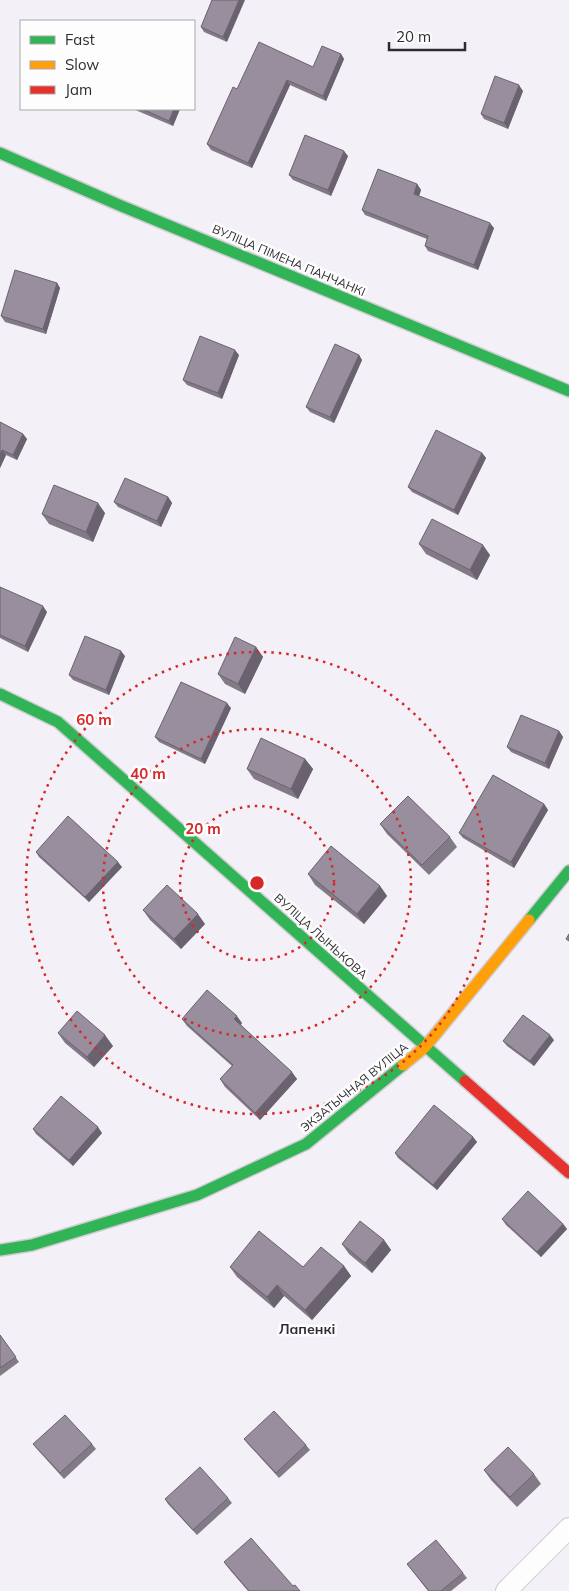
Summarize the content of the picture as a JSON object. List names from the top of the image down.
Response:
{
  "streets": {
    "street": ["ВУЛІЦА ПІМЕНА ПАНЧАНКІ", "ВУЛІЦА ЛЫНЬКОВА", "ЭКЗАТЫЧНАЯ ВУЛІЦА"]
  },
  "crossings": [
    ["ВУЛІЦА ЛЫНЬКОВА", "ЭКЗАТЫЧНАЯ ВУЛІЦА"]
  ],
  "districts": ["Лапенкі"],
  "legend": ["Fast", "Slow", "Jam"],
  "scale_bar": "20 m",
  "rings": ["60 m", "40 m", "20 m"]
}
